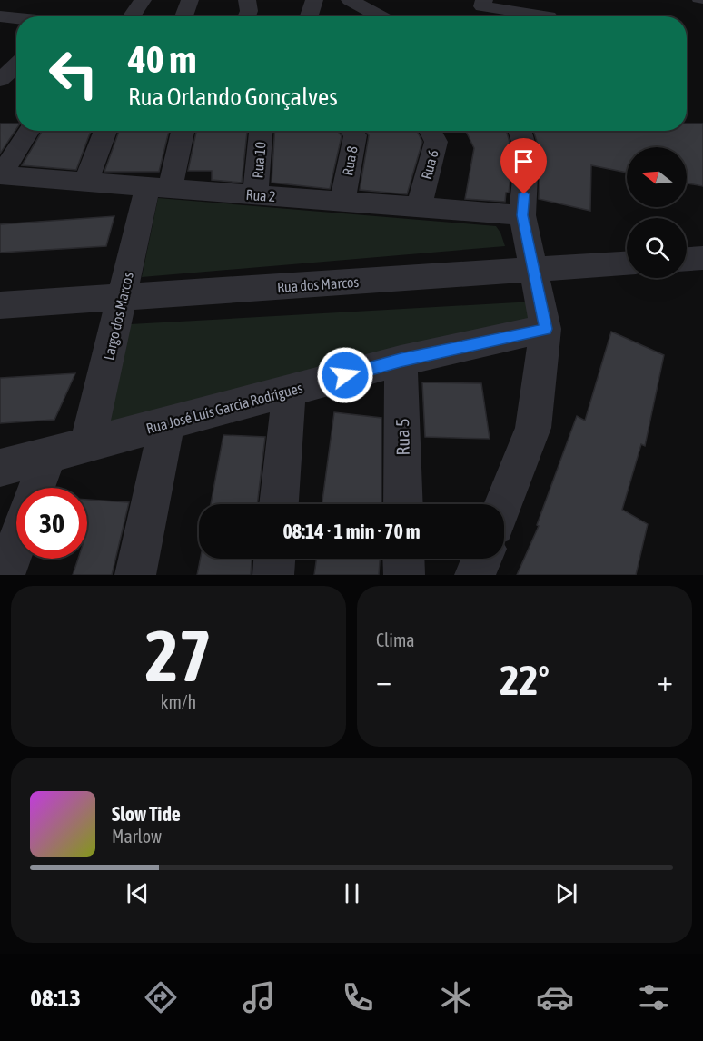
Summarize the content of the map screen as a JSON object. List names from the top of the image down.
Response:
{
  "streets": {
    "street": [
      "Rua 10",
      "Rua 8",
      "Rua 6",
      "Rua 2",
      "Rua dos Marcos",
      "Largo dos Marcos",
      "Rua José Luís Garcia Rodrigues",
      "Rua 5"
    ]
  },
  "crossings": [
    ["Rua 10", "Rua 2"],
    ["Rua 8", "Rua 2"],
    ["Rua 6", "Rua 2"],
    ["Rua 2", "Largo dos Marcos"],
    ["Rua dos Marcos", "Largo dos Marcos"],
    ["Largo dos Marcos", "Rua José Luís Garcia Rodrigues"],
    ["Rua José Luís Garcia Rodrigues", "Rua 5"]
  ],
  "north": "left",
  "page": {
    "turn": ["40 m", "Rua Orlando Gonçalves"],
    "limit": "30",
    "trip": "08:14 · 1 min · 70 m",
    "tile": [
      ["27", "km/h"],
      "Clima"
    ],
    "heat": ["−", "22°", "+"],
    "song": ["Slow Tide", "Marlow"],
    "tabs": "08:13"
  }
}
